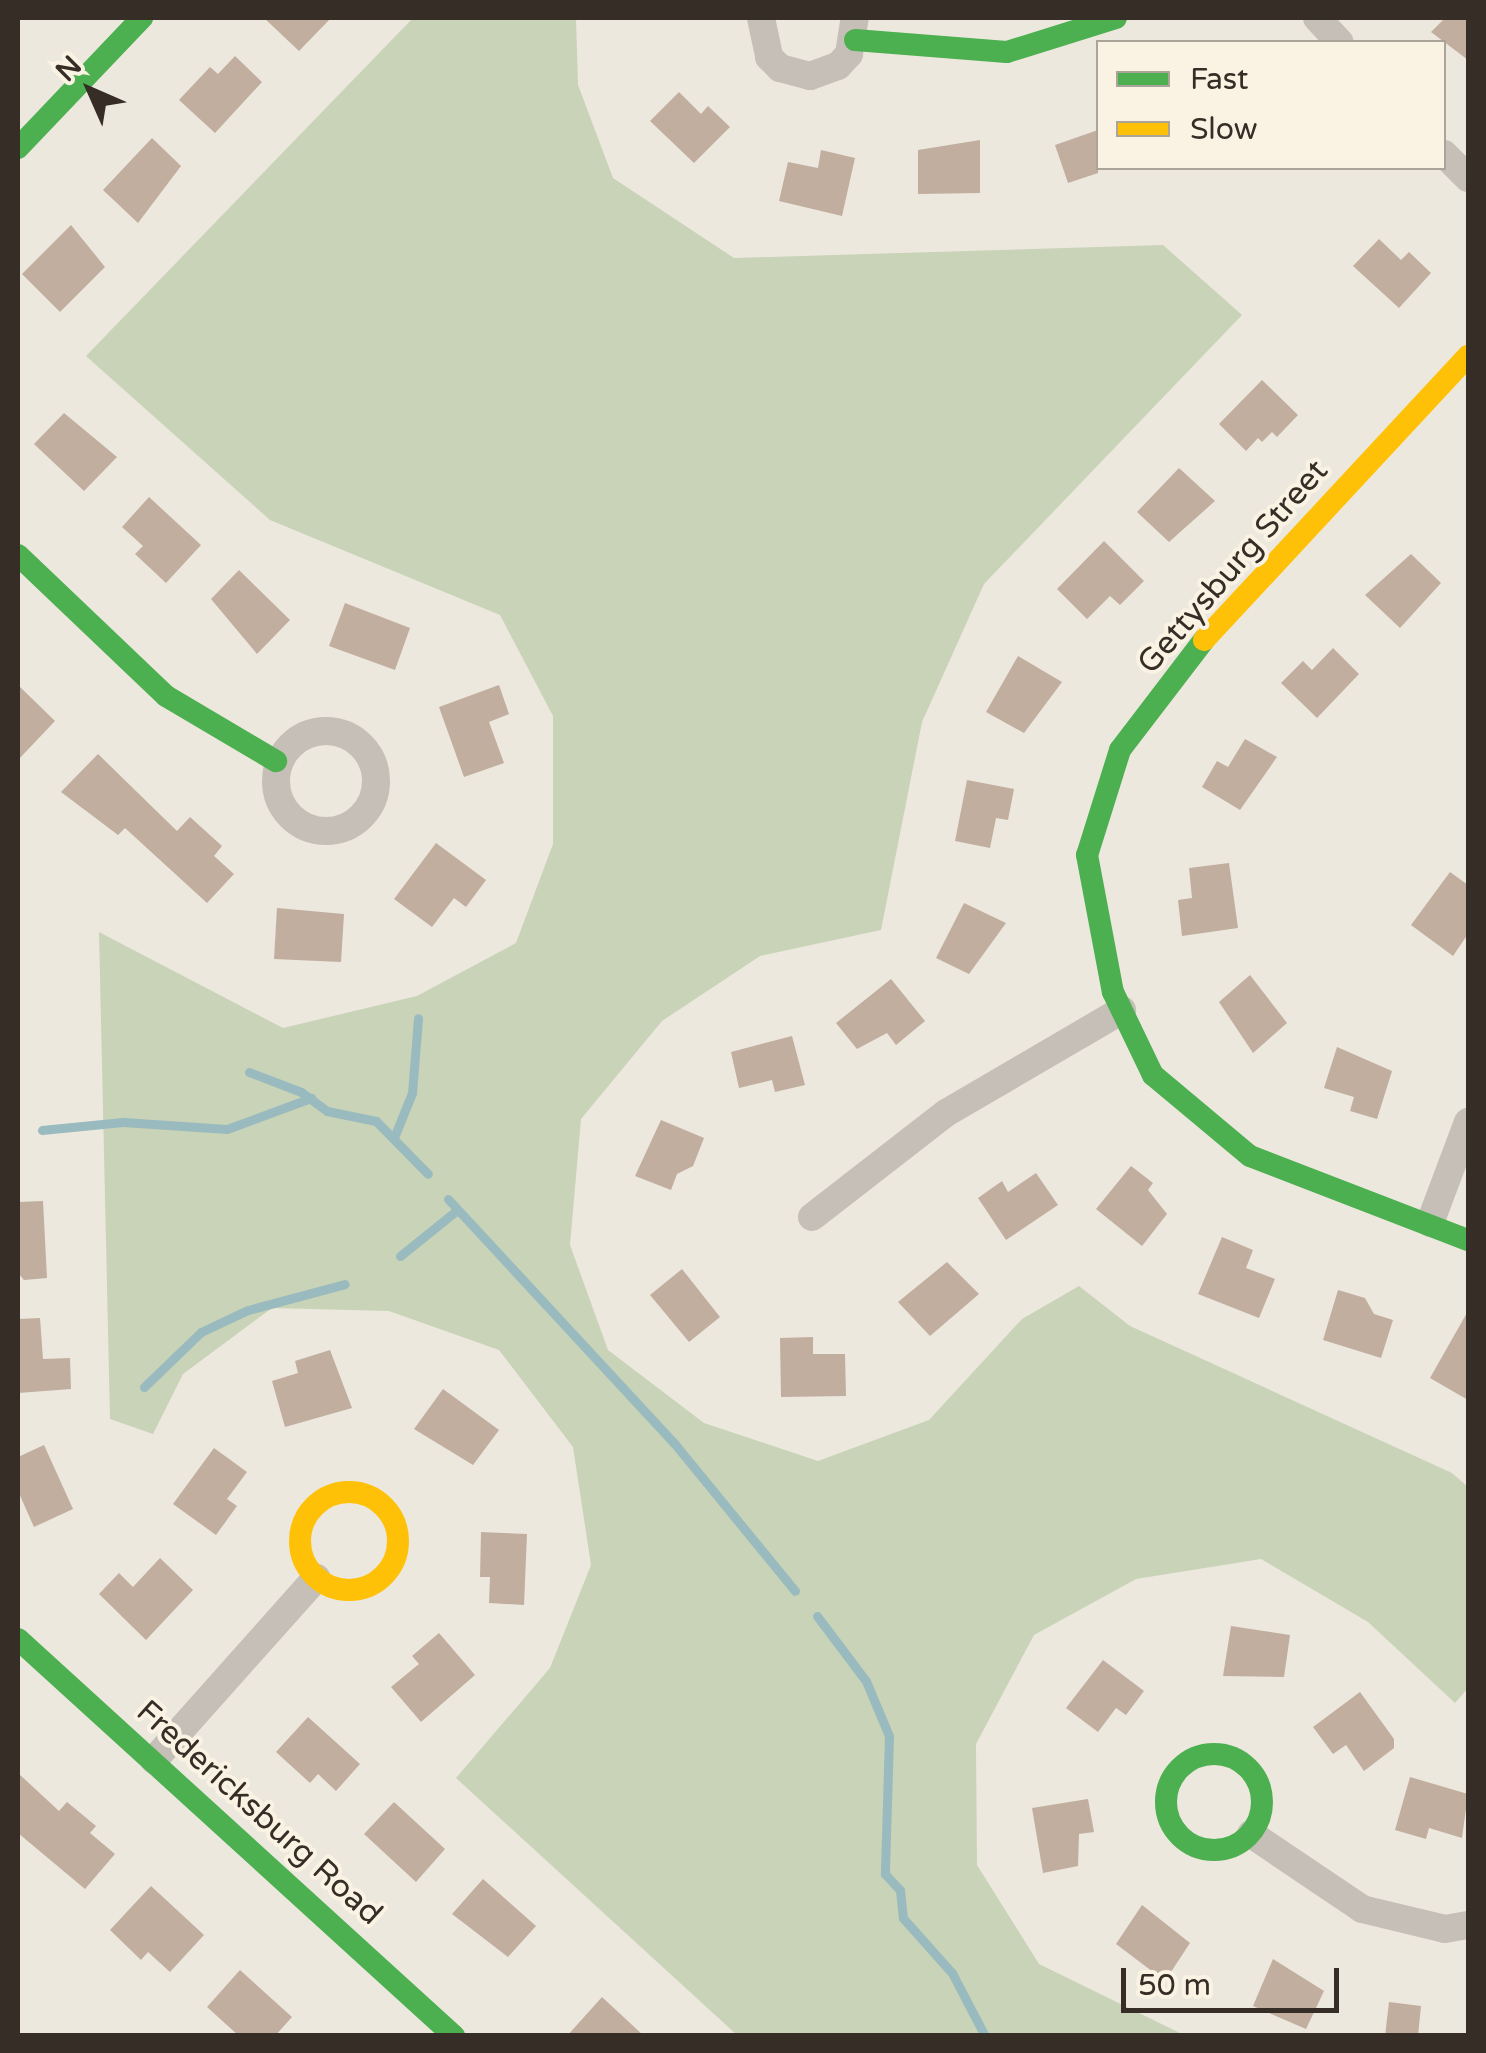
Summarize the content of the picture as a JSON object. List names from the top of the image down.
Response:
{
  "streets": {
    "street": ["Gettysburg Street", "Fredericksburg Road"]
  },
  "legend": ["Fast", "Slow"],
  "scale_bar": "50 m",
  "north": "top left"
}
